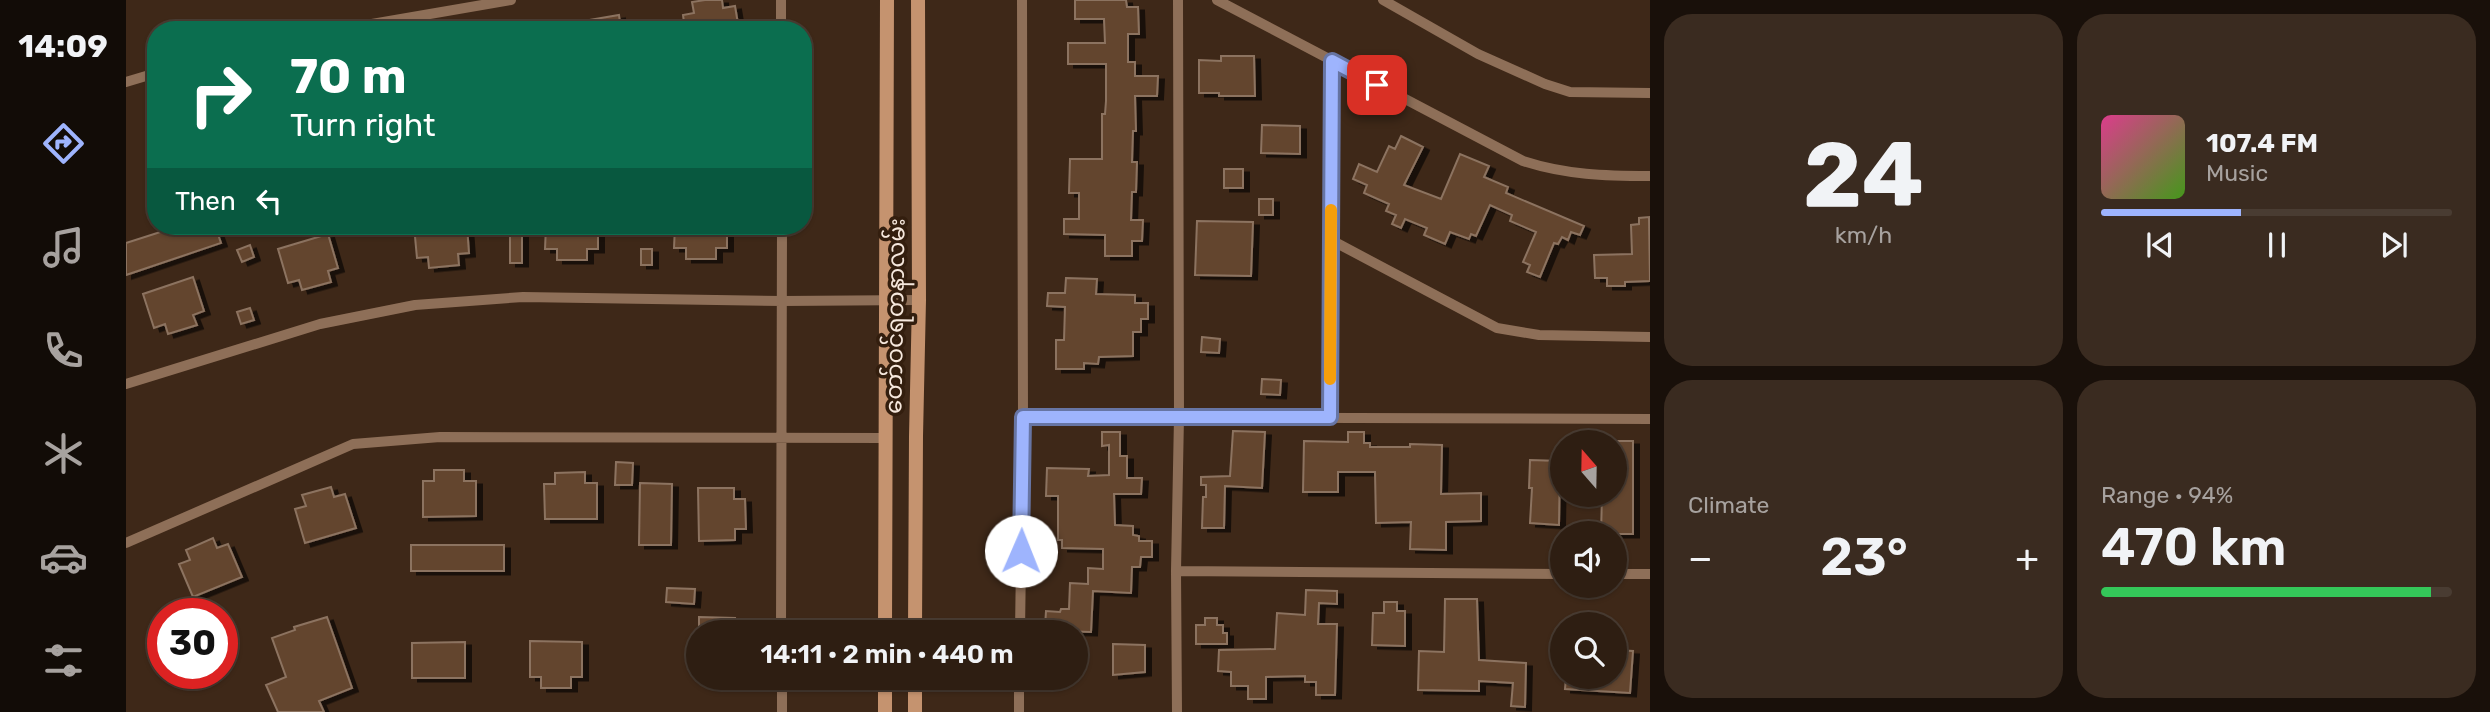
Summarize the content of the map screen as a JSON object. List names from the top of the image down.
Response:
{
  "streets": {
    "main road": ["တော်ဝင်ရတနာလမ်း"]
  },
  "north": "top",
  "page": {
    "tabs": "14:09",
    "tile": [
      ["24", "km/h"],
      "Climate",
      ["Range · 94%", "470 km"]
    ],
    "turn": ["70 m", "Turn right"],
    "song": ["107.4 FM", "Music"],
    "then": "Then",
    "heat": ["−", "23°", "+"],
    "limit": "30",
    "trip": "14:11 · 2 min · 440 m"
  }
}
